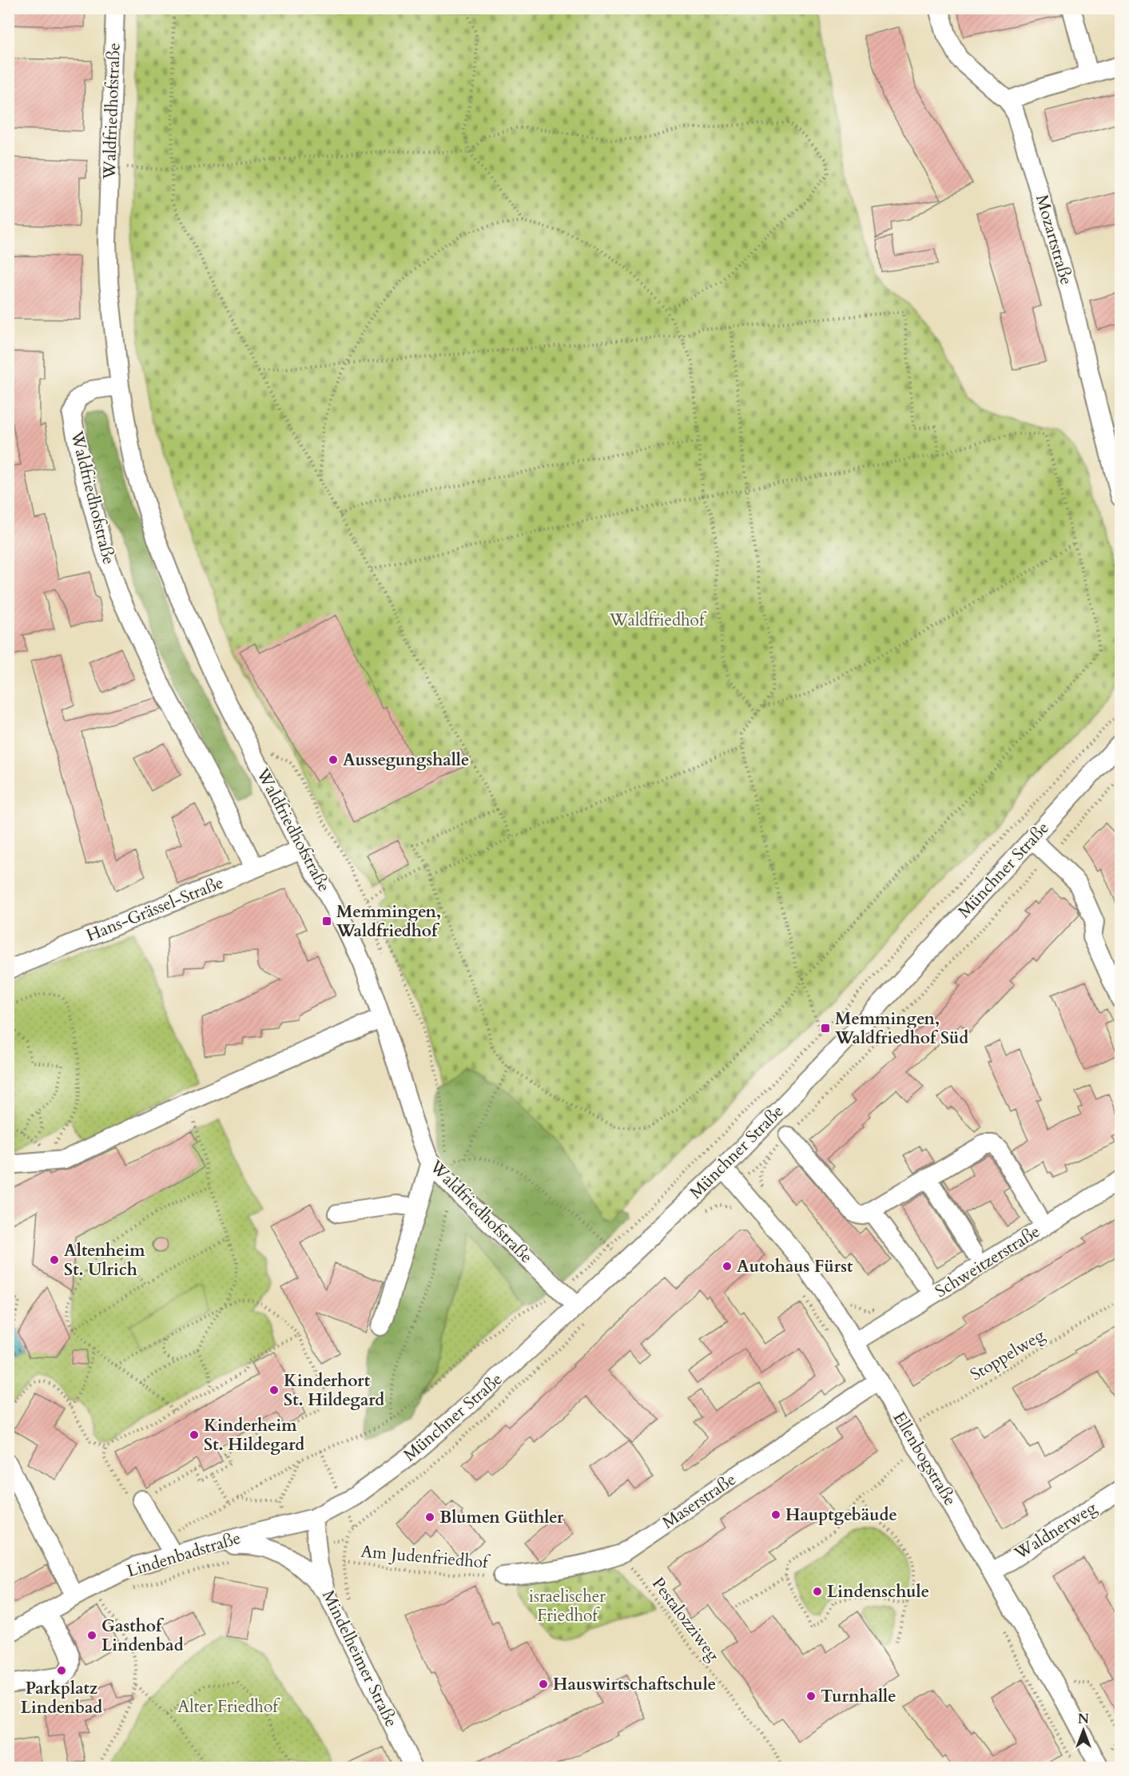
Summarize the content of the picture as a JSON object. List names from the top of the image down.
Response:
{
  "streets": {
    "street": [
      "Waldfriedhofstraße",
      "Mozartstraße",
      "Münchner Straße",
      "Hans-Grässel-Straße",
      "Schweitzerstraße",
      "Ellenbogstraße",
      "Maserstraße",
      "Waldnerweg",
      "Lindenbadstraße",
      "Mindelheimer Straße"
    ],
    "path": ["Stoppelweg", "Am Judenfriedhof", "Pestalozziweg"]
  },
  "crossings": [
    ["Waldfriedhofstraße", "Münchner Straße"],
    ["Waldfriedhofstraße", "Hans-Grässel-Straße"],
    ["Münchner Straße", "Ellenbogstraße"],
    ["Münchner Straße", "Lindenbadstraße"],
    ["Münchner Straße", "Mindelheimer Straße"],
    ["Schweitzerstraße", "Ellenbogstraße"],
    ["Stoppelweg", "Ellenbogstraße"],
    ["Ellenbogstraße", "Maserstraße"],
    ["Ellenbogstraße", "Waldnerweg"],
    ["Maserstraße", "Am Judenfriedhof"],
    ["Maserstraße", "Pestalozziweg"],
    ["Lindenbadstraße", "Mindelheimer Straße"]
  ],
  "parks": ["Waldfriedhof", "israelischer Friedhof", "Alter Friedhof"],
  "places": {
    "other": [
      "Aussegungshalle",
      "Altenheim St. Ulrich",
      "Autohaus Fürst",
      "Kinderhort St. Hildegard",
      "Kinderheim St. Hildegard",
      "Hauptgebäude",
      "Blumen Güthler",
      "Lindenschule",
      "Gasthof Lindenbad",
      "Parkplatz Lindenbad",
      "Hauswirtschaftschule",
      "Turnhalle"
    ],
    "transit": ["Memmingen, Waldfriedhof", "Memmingen, Waldfriedhof Süd"]
  },
  "north": "top"
}
